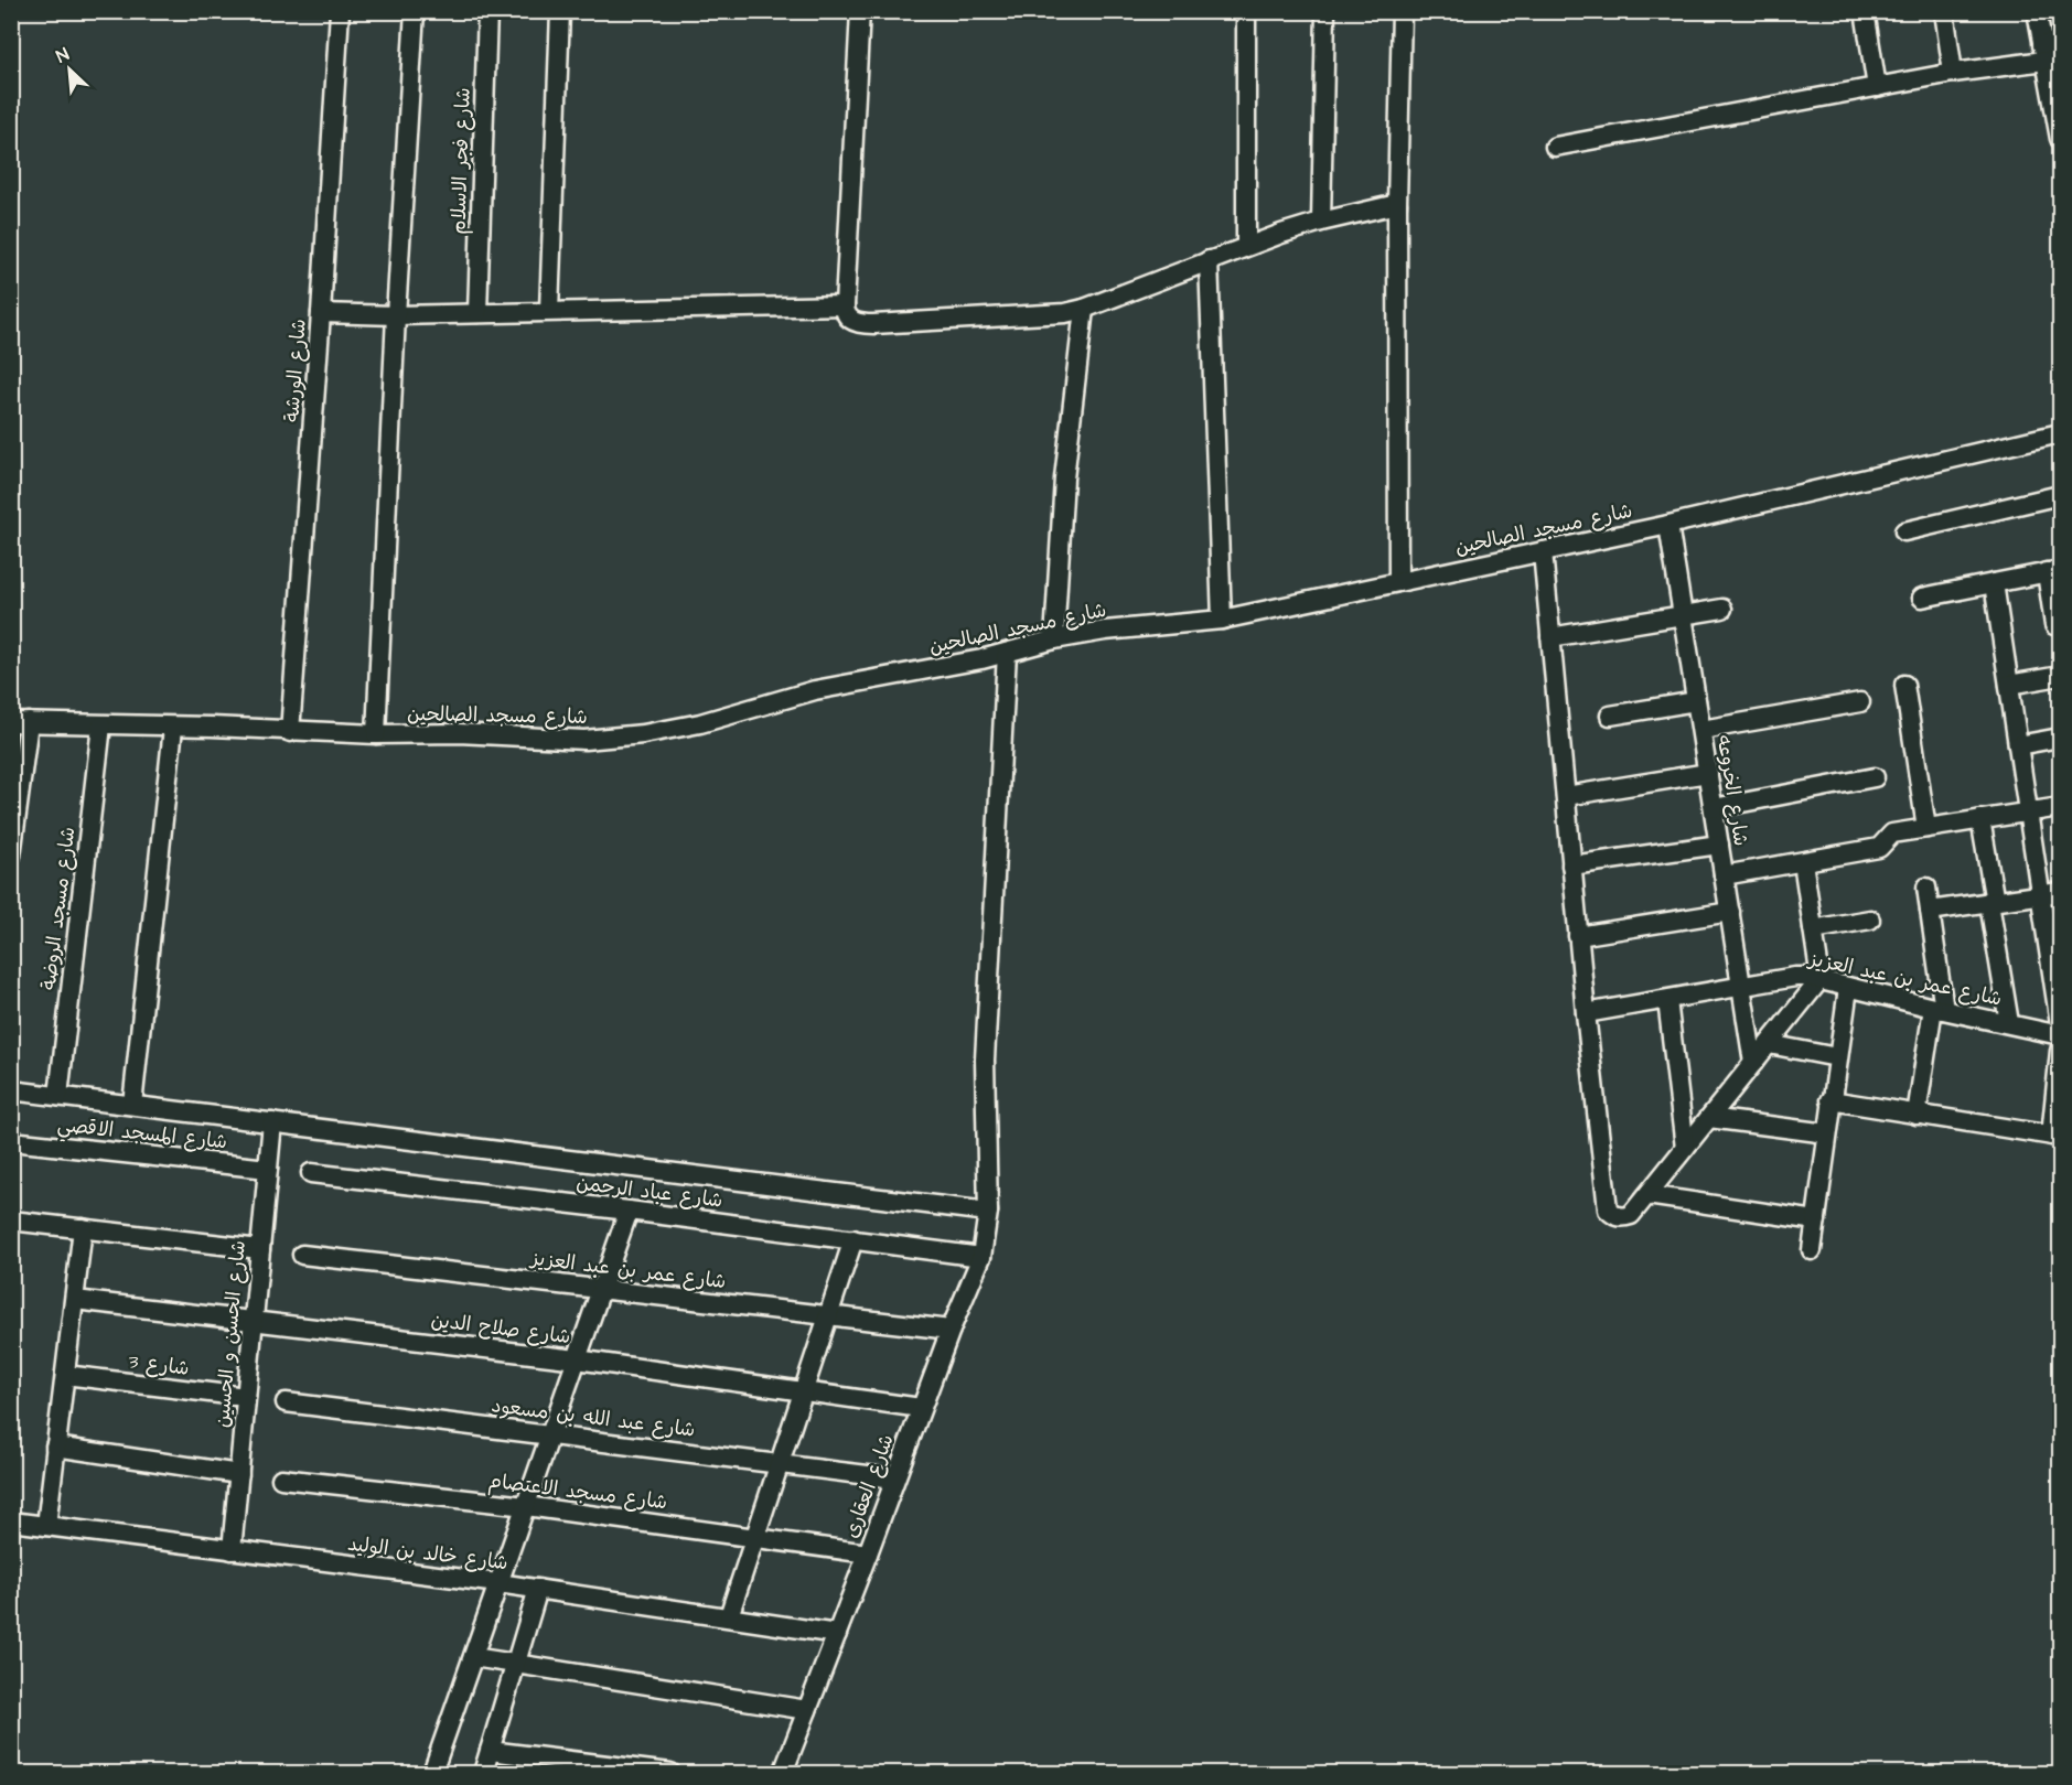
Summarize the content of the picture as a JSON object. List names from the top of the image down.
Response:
{
  "streets": {
    "street": [
      "شارع فجر الاسلام",
      "شارع الورشة",
      "شارع مسجد الصالحين",
      "شارع الخروعه",
      "شارع مسجد الروضة",
      "شارع عمر بن عبد العزيز",
      "شارع المسجد الاقصي",
      "شارع عباد الرحمن",
      "شارع صلاح الدين",
      "شارع الحسن و الحسين",
      "شارع 3",
      "شارع عبد الله بن مسعود",
      "شارع العقارى",
      "شارع مسجد الاعتصام",
      "شارع خالد بن الوليد"
    ]
  },
  "crossings": [
    ["شارع الورشة", "شارع مسجد الصالحين"],
    ["شارع مسجد الصالحين", "شارع الخروعه"],
    ["شارع مسجد الصالحين", "شارع مسجد الروضة"],
    ["شارع مسجد الصالحين", "شارع العقارى"],
    ["شارع الخروعه", "شارع عمر بن عبد العزيز"],
    ["شارع عمر بن عبد العزيز", "شارع العقارى"],
    ["شارع المسجد الاقصي", "شارع الحسن و الحسين"],
    ["شارع عباد الرحمن", "شارع العقارى"],
    ["شارع صلاح الدين", "شارع الحسن و الحسين"],
    ["شارع صلاح الدين", "شارع العقارى"],
    ["شارع الحسن و الحسين", "شارع 3"],
    ["شارع الحسن و الحسين", "شارع خالد بن الوليد"],
    ["شارع عبد الله بن مسعود", "شارع العقارى"],
    ["شارع العقارى", "شارع مسجد الاعتصام"],
    ["شارع العقارى", "شارع خالد بن الوليد"]
  ],
  "north": "top left"
}
